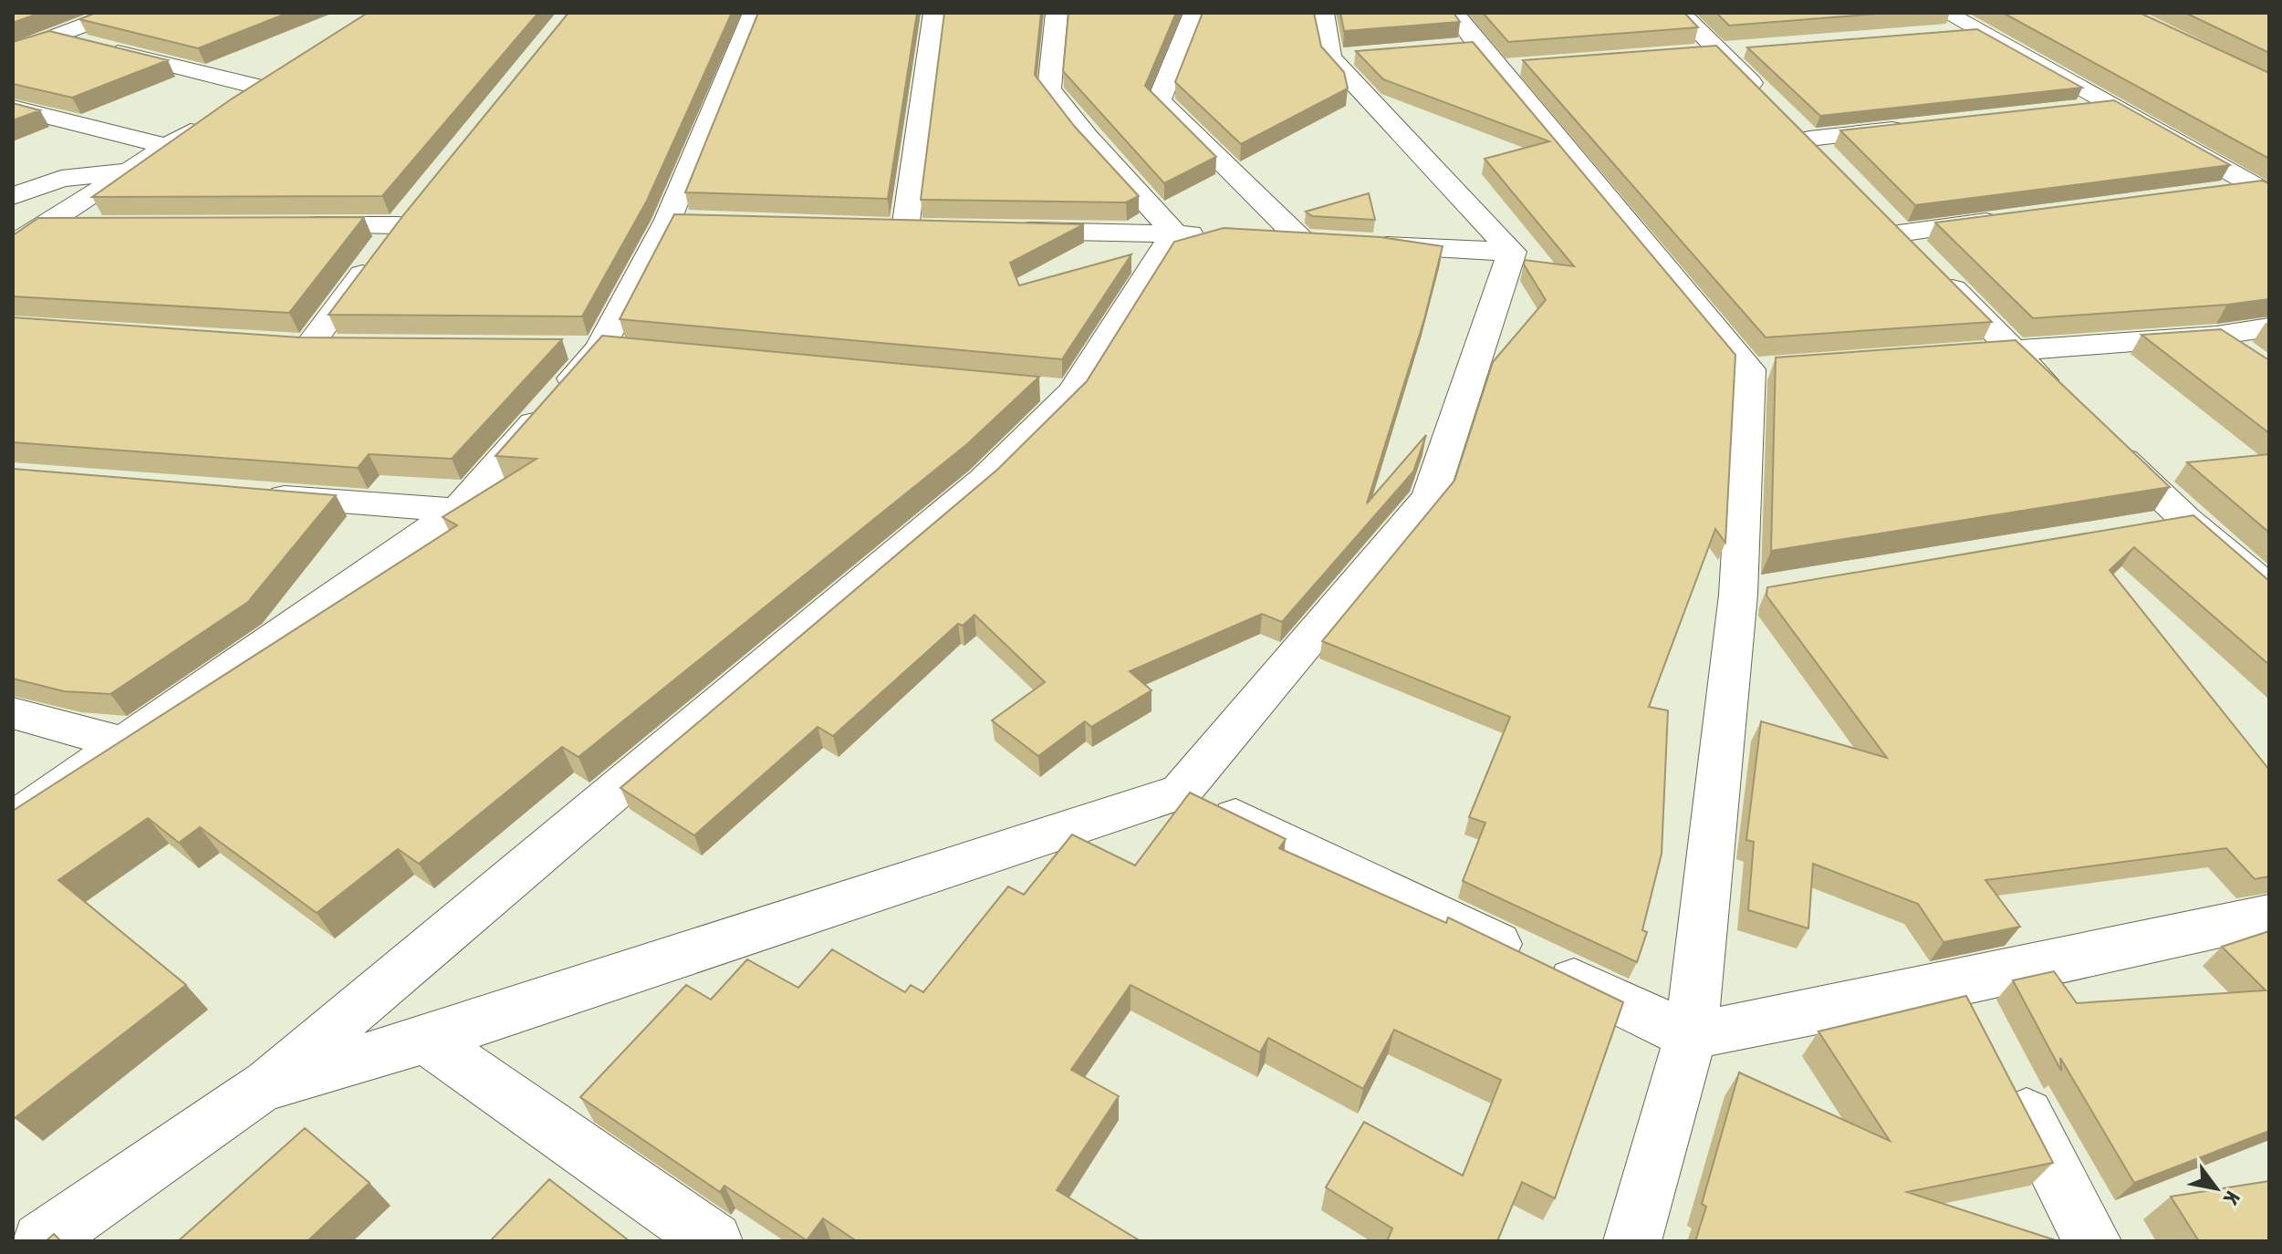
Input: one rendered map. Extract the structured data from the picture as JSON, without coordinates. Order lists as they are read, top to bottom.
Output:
{
  "north": "bottom right"
}
